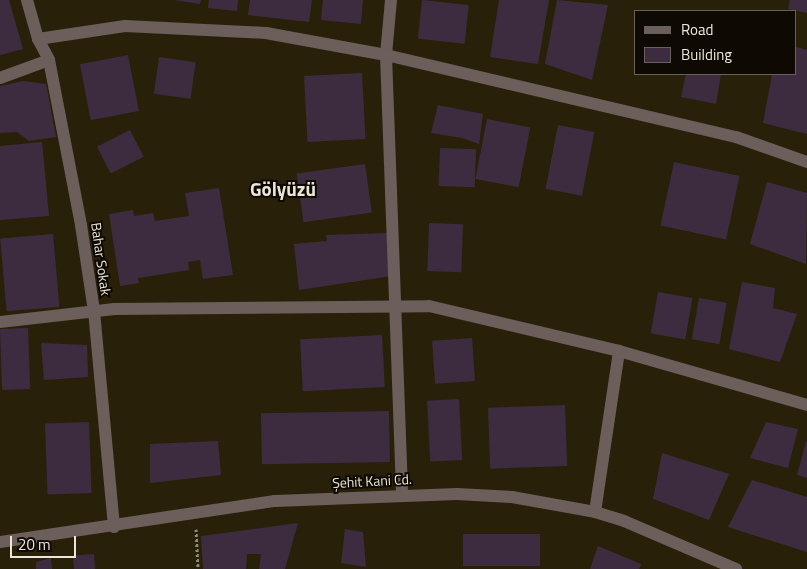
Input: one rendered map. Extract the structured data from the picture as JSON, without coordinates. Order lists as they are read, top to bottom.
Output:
{
  "streets": {
    "street": ["Bahar Sokak", "Şehit Kani Cd."]
  },
  "crossings": [
    ["Bahar Sokak", "Şehit Kani Cd."]
  ],
  "districts": ["Gölyüzü"],
  "legend": ["Road", "Building"],
  "scale_bar": "20 m"
}
